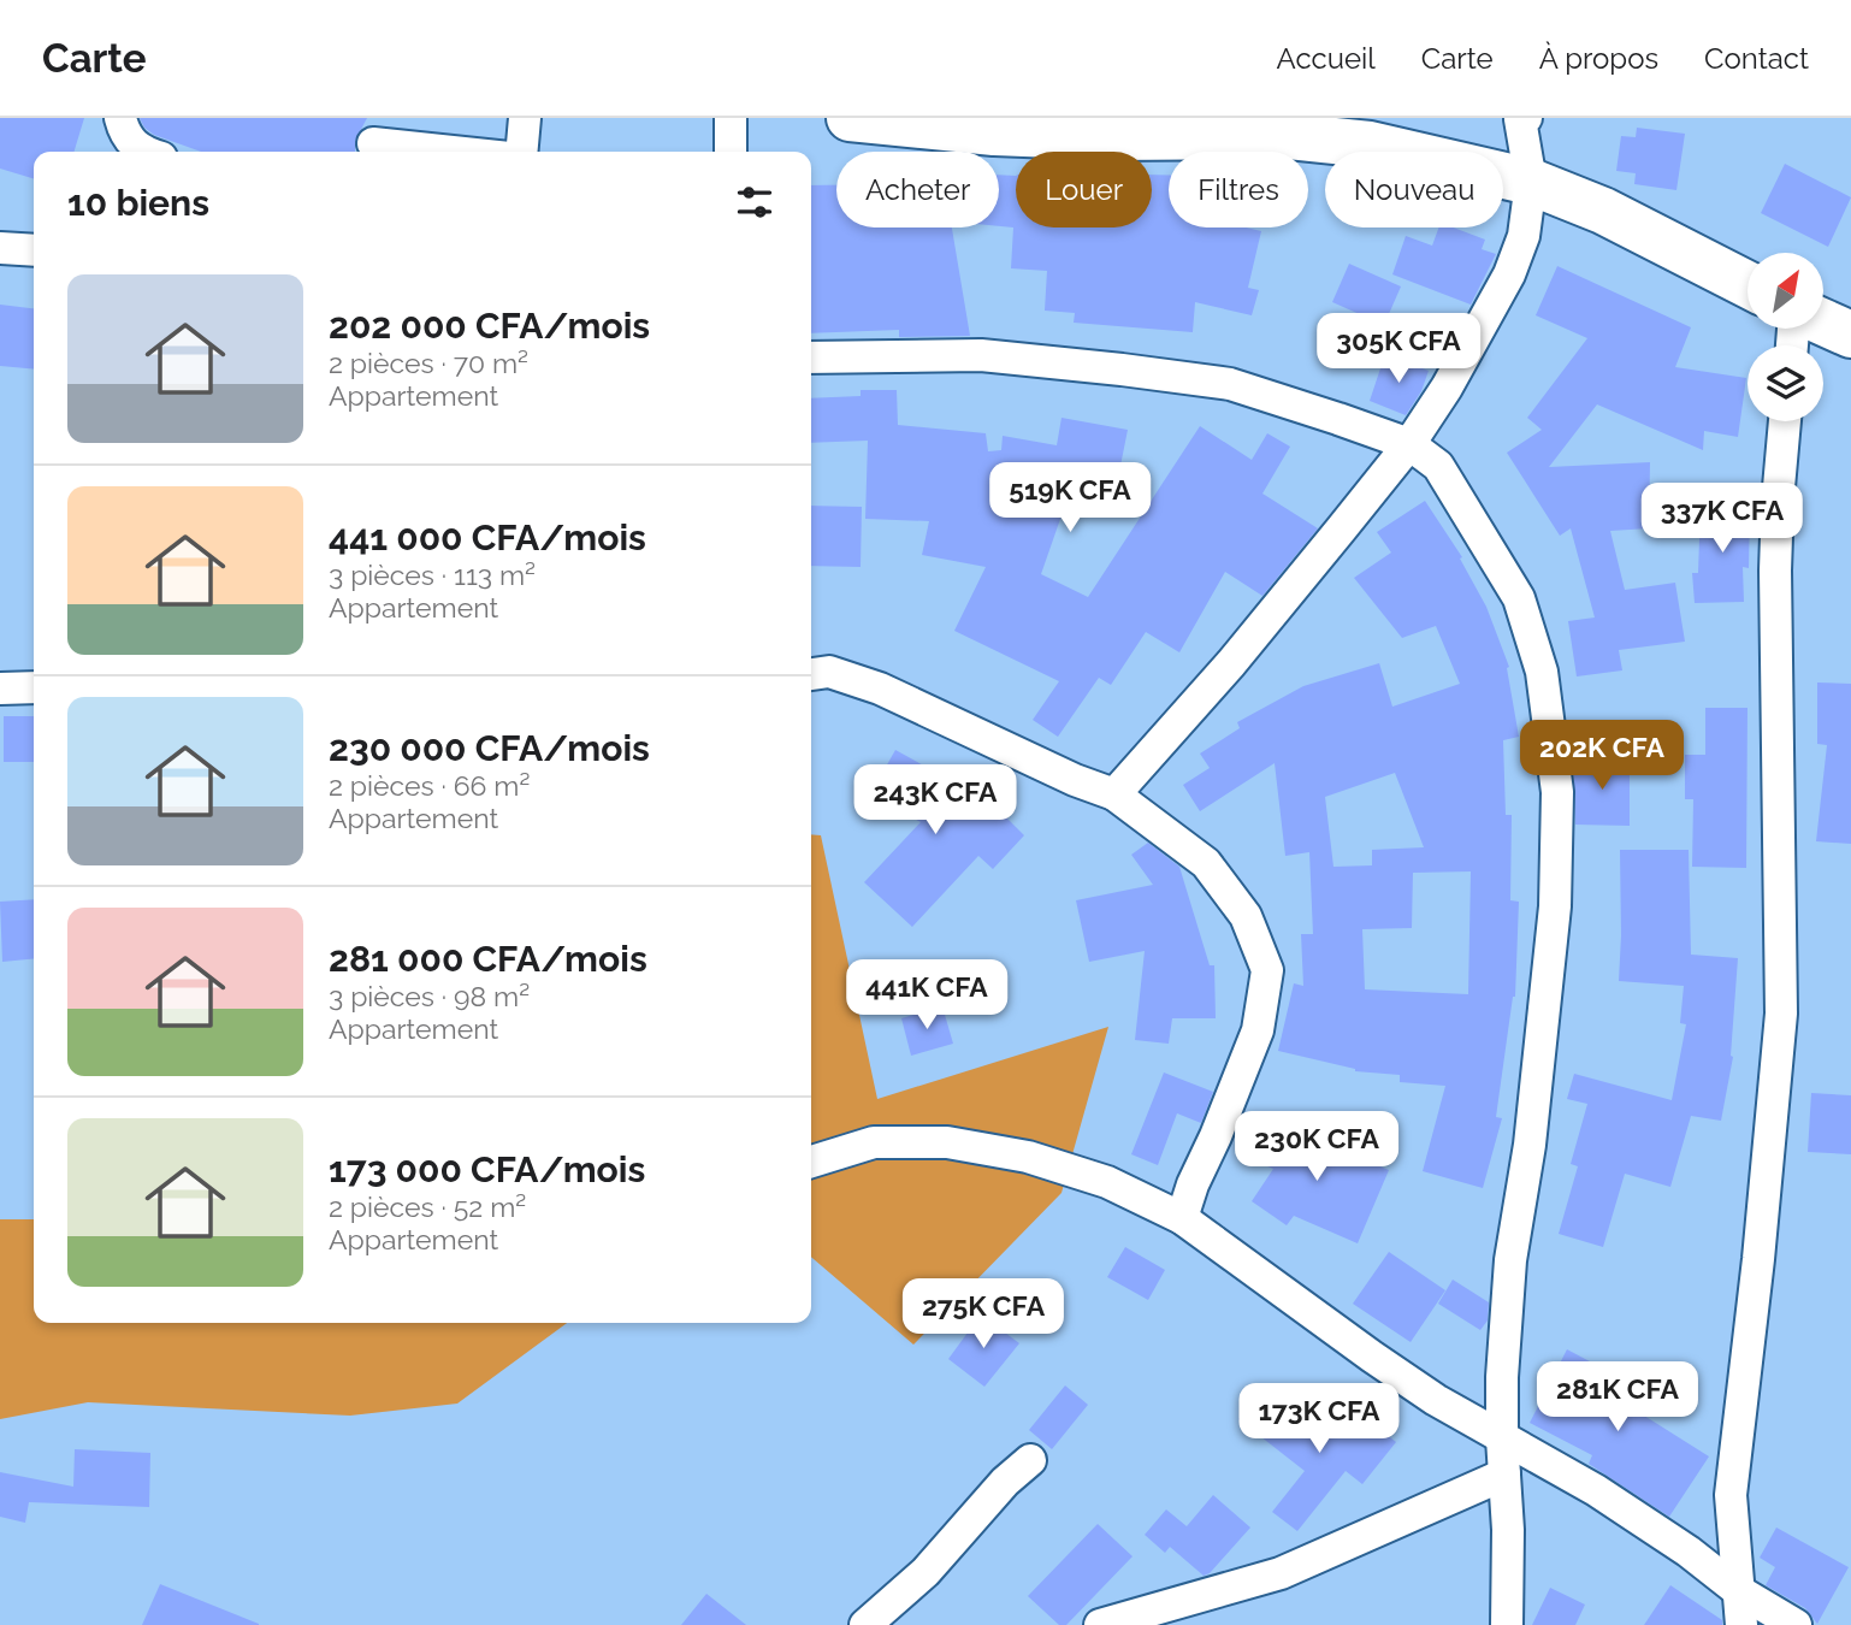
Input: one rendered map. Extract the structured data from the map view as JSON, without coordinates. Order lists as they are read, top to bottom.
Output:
{
  "north": "top right",
  "page": {
    "header": "Carte",
    "nav": [
      "Accueil",
      "Carte",
      "À propos",
      "Contact"
    ],
    "chip": [
      "Acheter",
      "Louer",
      "Filtres",
      "Nouveau"
    ],
    "heading": "10 biens",
    "list": [
      {
        "name": "202 000 CFA/mois",
        "note": "2 pièces · 70 m² · Appartement"
      },
      {
        "name": "441 000 CFA/mois",
        "note": "3 pièces · 113 m² · Appartement"
      },
      {
        "name": "230 000 CFA/mois",
        "note": "2 pièces · 66 m² · Appartement"
      },
      {
        "name": "281 000 CFA/mois",
        "note": "3 pièces · 98 m² · Appartement"
      },
      {
        "name": "173 000 CFA/mois",
        "note": "2 pièces · 52 m² · Appartement"
      }
    ],
    "price": [
      "305K CFA",
      "519K CFA",
      "337K CFA",
      "202K CFA",
      "243K CFA",
      "441K CFA",
      "230K CFA",
      "275K CFA",
      "281K CFA",
      "173K CFA"
    ]
  }
}
